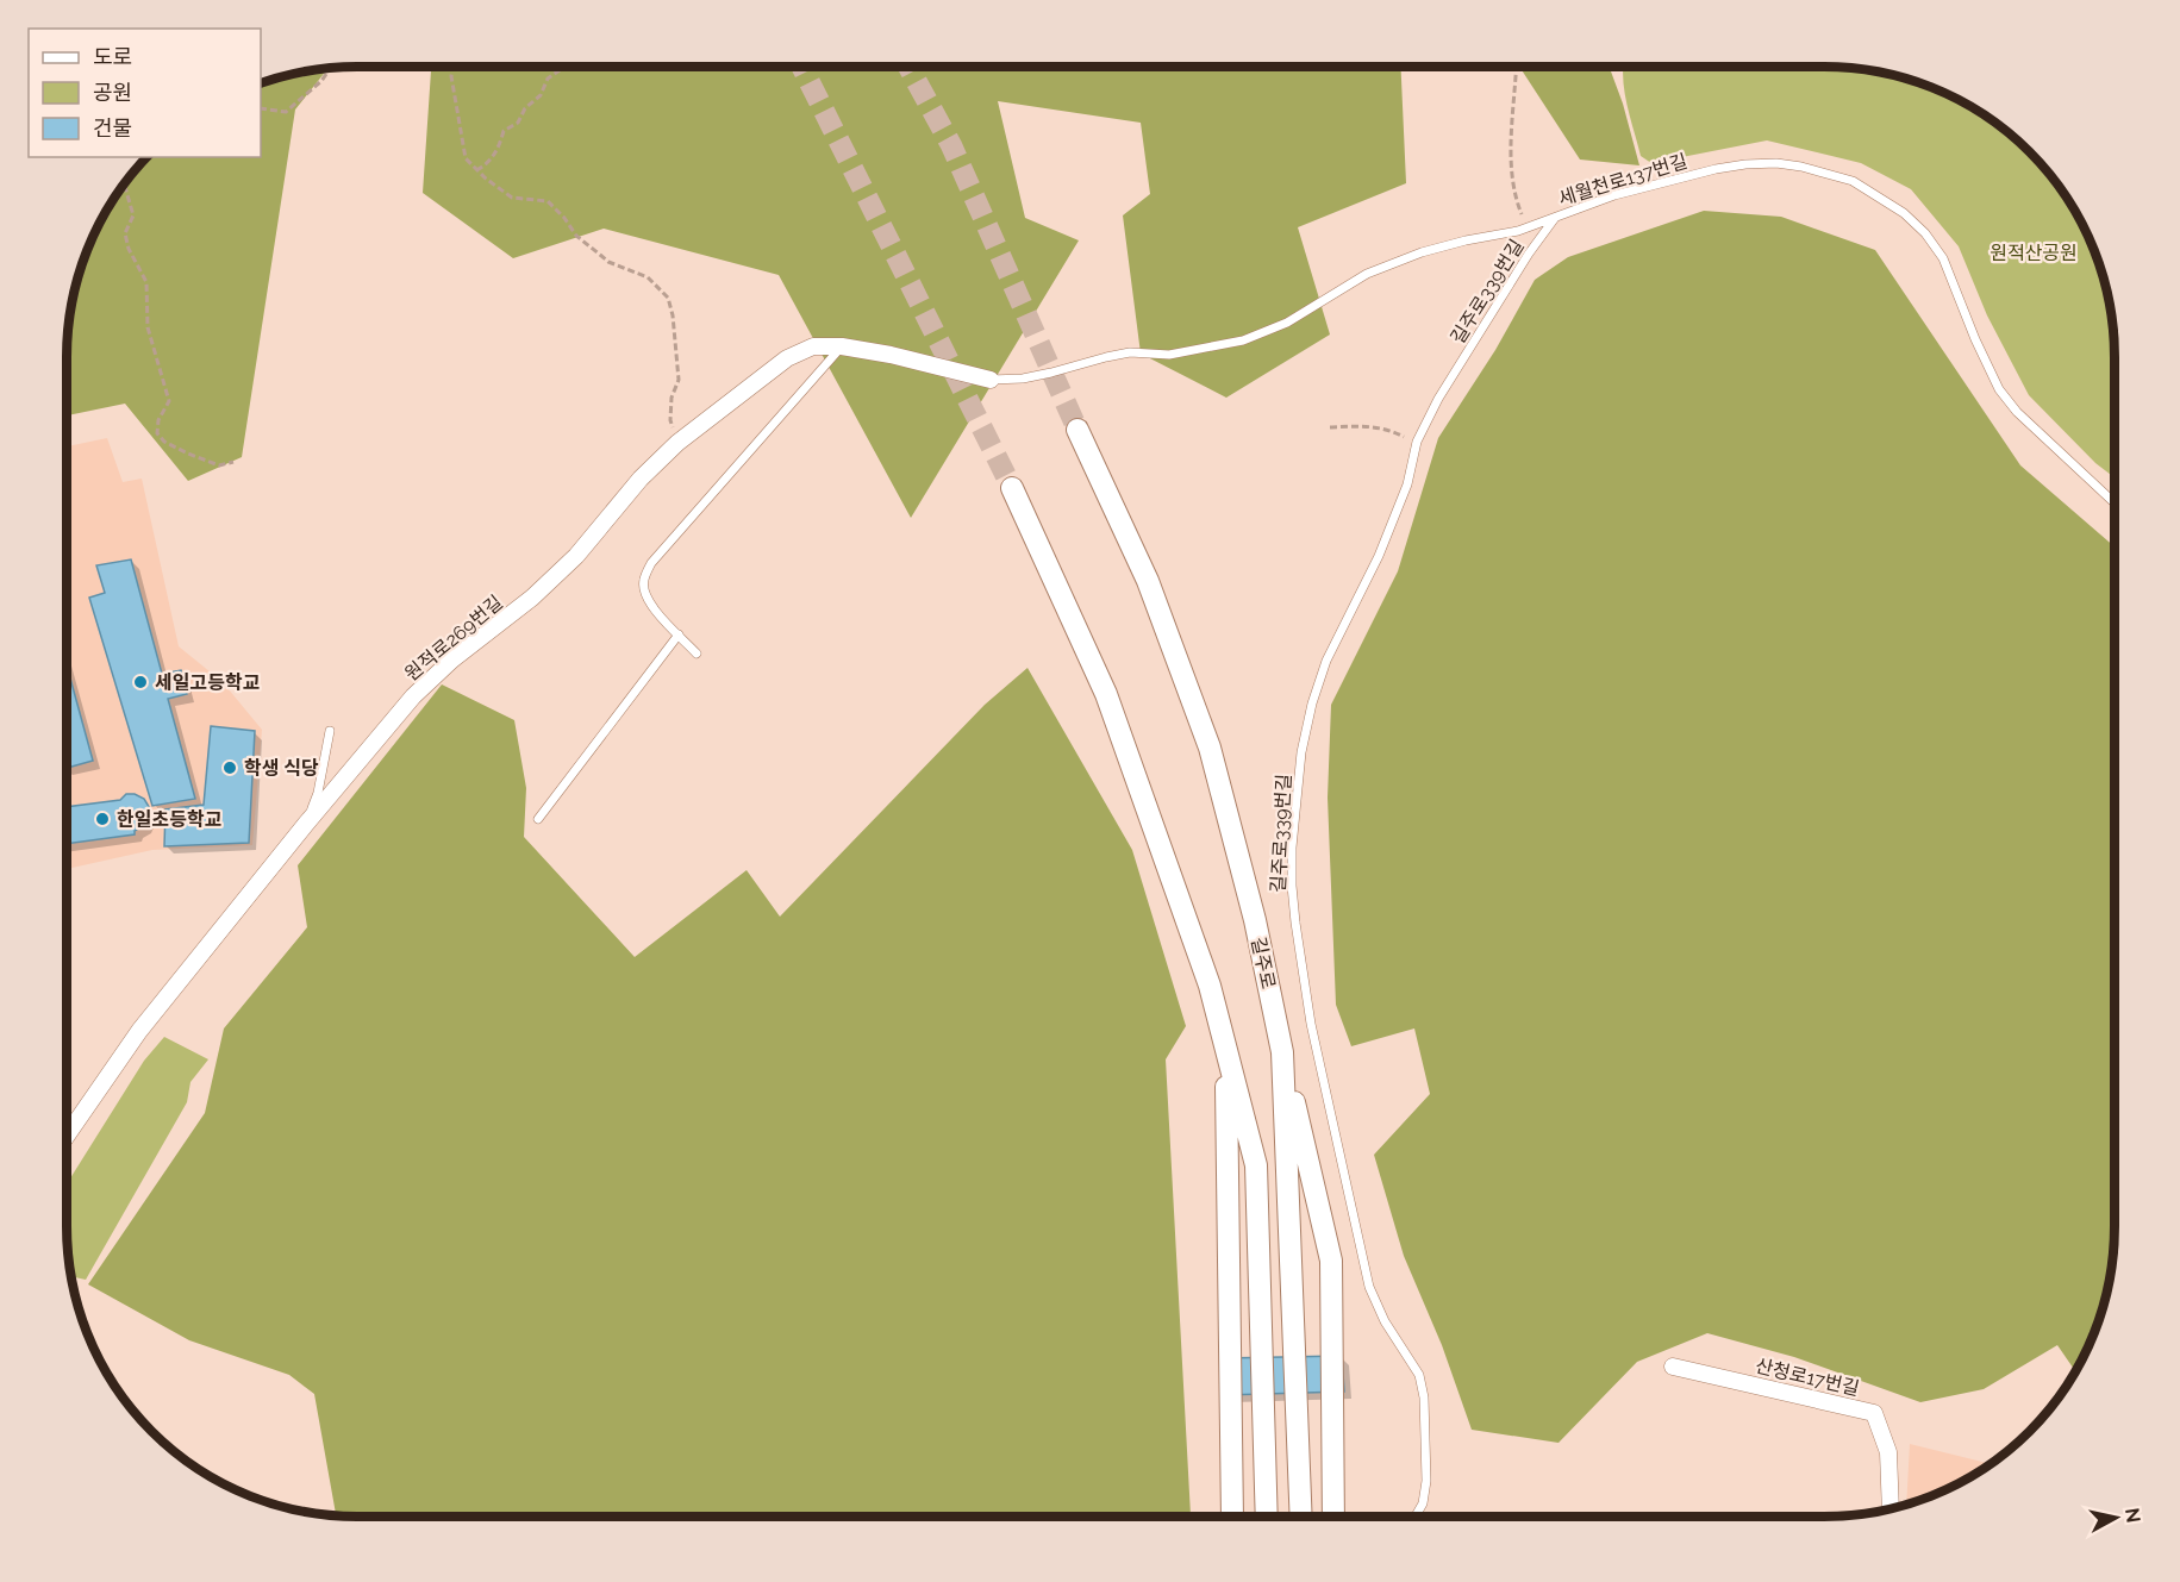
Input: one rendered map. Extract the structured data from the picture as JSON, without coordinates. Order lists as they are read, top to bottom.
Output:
{
  "streets": {
    "main road": ["길주로"],
    "street": ["원적로269번길", "산청로17번길"],
    "lane": ["세월천로137번길", "길주로339번길"]
  },
  "crossings": [
    ["세월천로137번길", "길주로339번길"],
    ["세월천로137번길", "원적로269번길"]
  ],
  "parks": ["원적산공원"],
  "places": ["세일고등학교", "학생 식당", "한일초등학교"],
  "legend": ["도로", "공원", "건물"],
  "north": "right"
}
